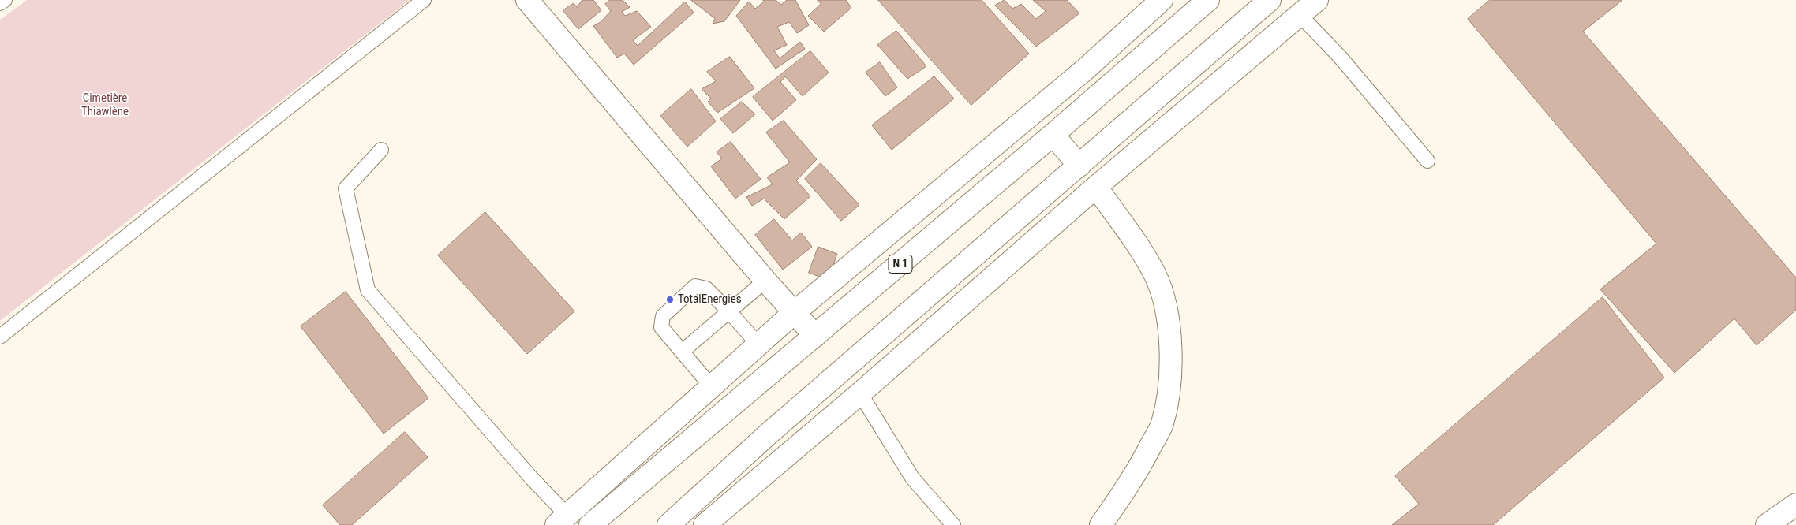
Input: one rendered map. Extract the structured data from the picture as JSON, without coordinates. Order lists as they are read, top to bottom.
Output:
{
  "streets": {
    "main road": ["N 1"]
  },
  "parks": ["Cimetière Thiawlène"],
  "places": ["TotalEnergies"]
}
